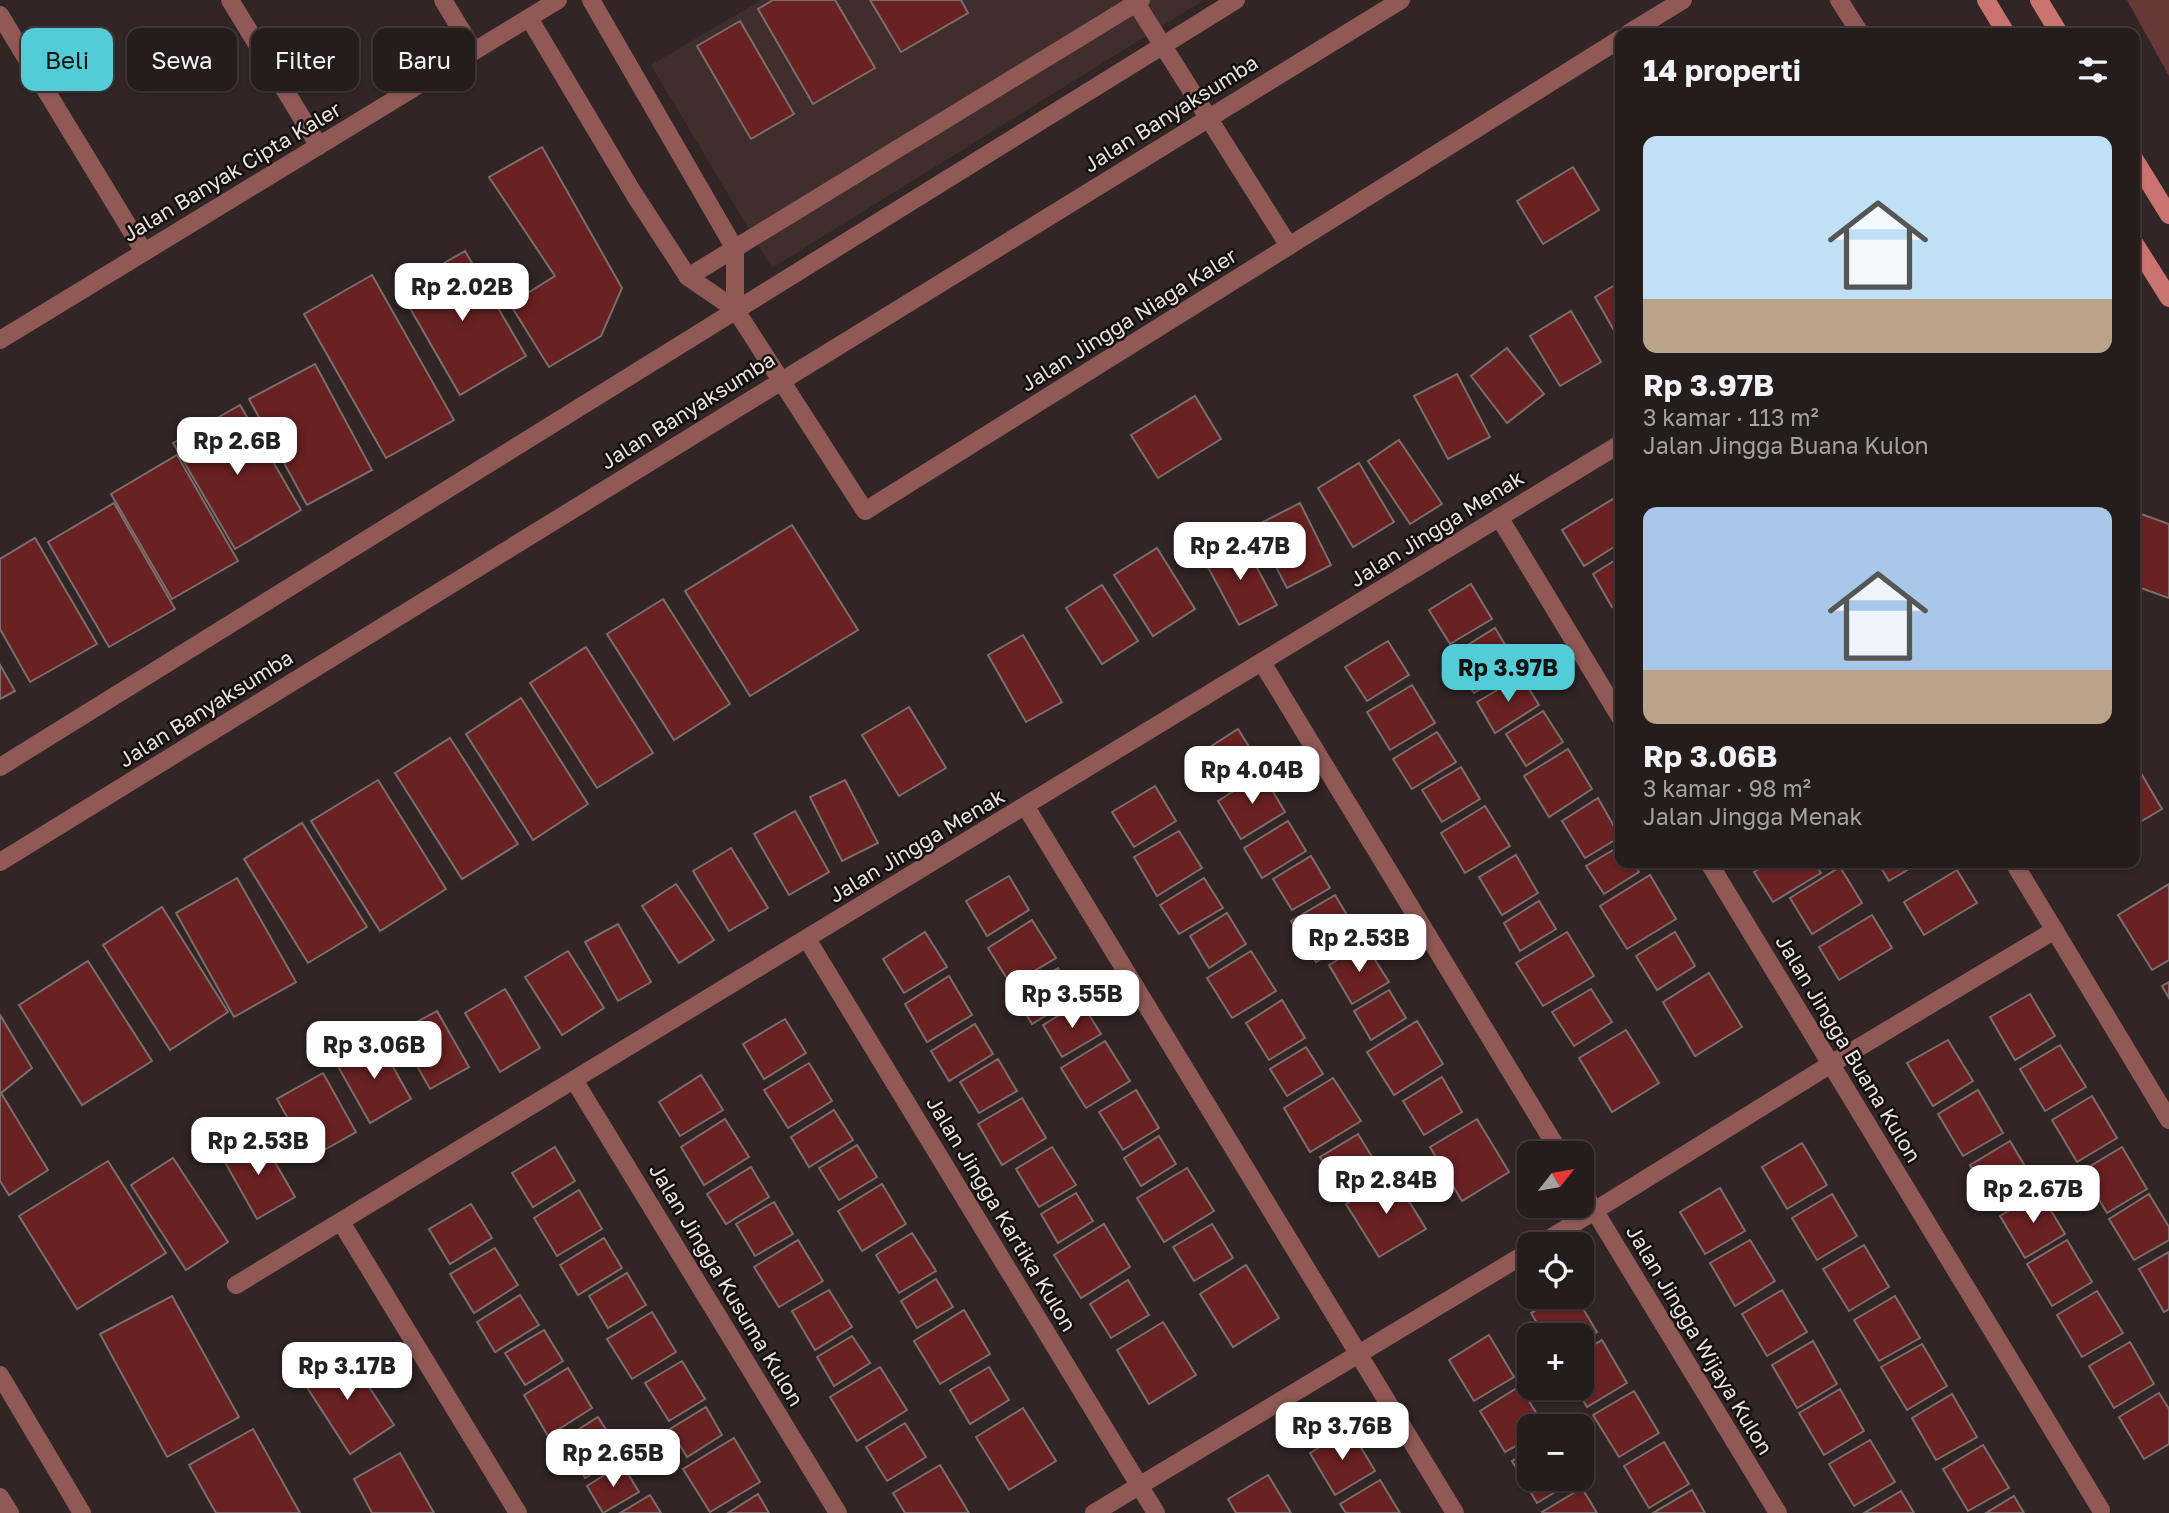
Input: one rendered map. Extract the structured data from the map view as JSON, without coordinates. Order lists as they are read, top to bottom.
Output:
{
  "streets": {
    "street": [
      "Jalan Banyaksumba",
      "Jalan Banyak Cipta Kaler",
      "Jalan Jingga Niaga Kaler",
      "Jalan Jingga Menak",
      "Jalan Jingga Buana Kulon",
      "Jalan Jingga Kartika Kulon",
      "Jalan Jingga Kusuma Kulon",
      "Jalan Jingga Wijaya Kulon"
    ]
  },
  "crossings": [
    ["Jalan Banyaksumba", "Jalan Jingga Niaga Kaler"],
    ["Jalan Jingga Menak", "Jalan Jingga Kartika Kulon"],
    ["Jalan Jingga Menak", "Jalan Jingga Kusuma Kulon"]
  ],
  "north": "top right",
  "page": {
    "chip": [
      "Beli",
      "Sewa",
      "Filter",
      "Baru"
    ],
    "heading": "14 properti",
    "list": [
      {
        "name": "Rp 3.97B",
        "note": "3 kamar · 113 m² · Jalan Jingga Buana Kulon"
      },
      {
        "name": "Rp 3.06B",
        "note": "3 kamar · 98 m² · Jalan Jingga Menak"
      }
    ],
    "price": [
      "Rp 2.02B",
      "Rp 2.6B",
      "Rp 2.47B",
      "Rp 3.97B",
      "Rp 4.04B",
      "Rp 2.53B",
      "Rp 3.55B",
      "Rp 3.06B",
      "Rp 2.53B",
      "Rp 2.84B",
      "Rp 2.67B",
      "Rp 3.17B",
      "Rp 3.76B",
      "Rp 2.65B"
    ],
    "map_buttons": ["+", "−"]
  }
}
